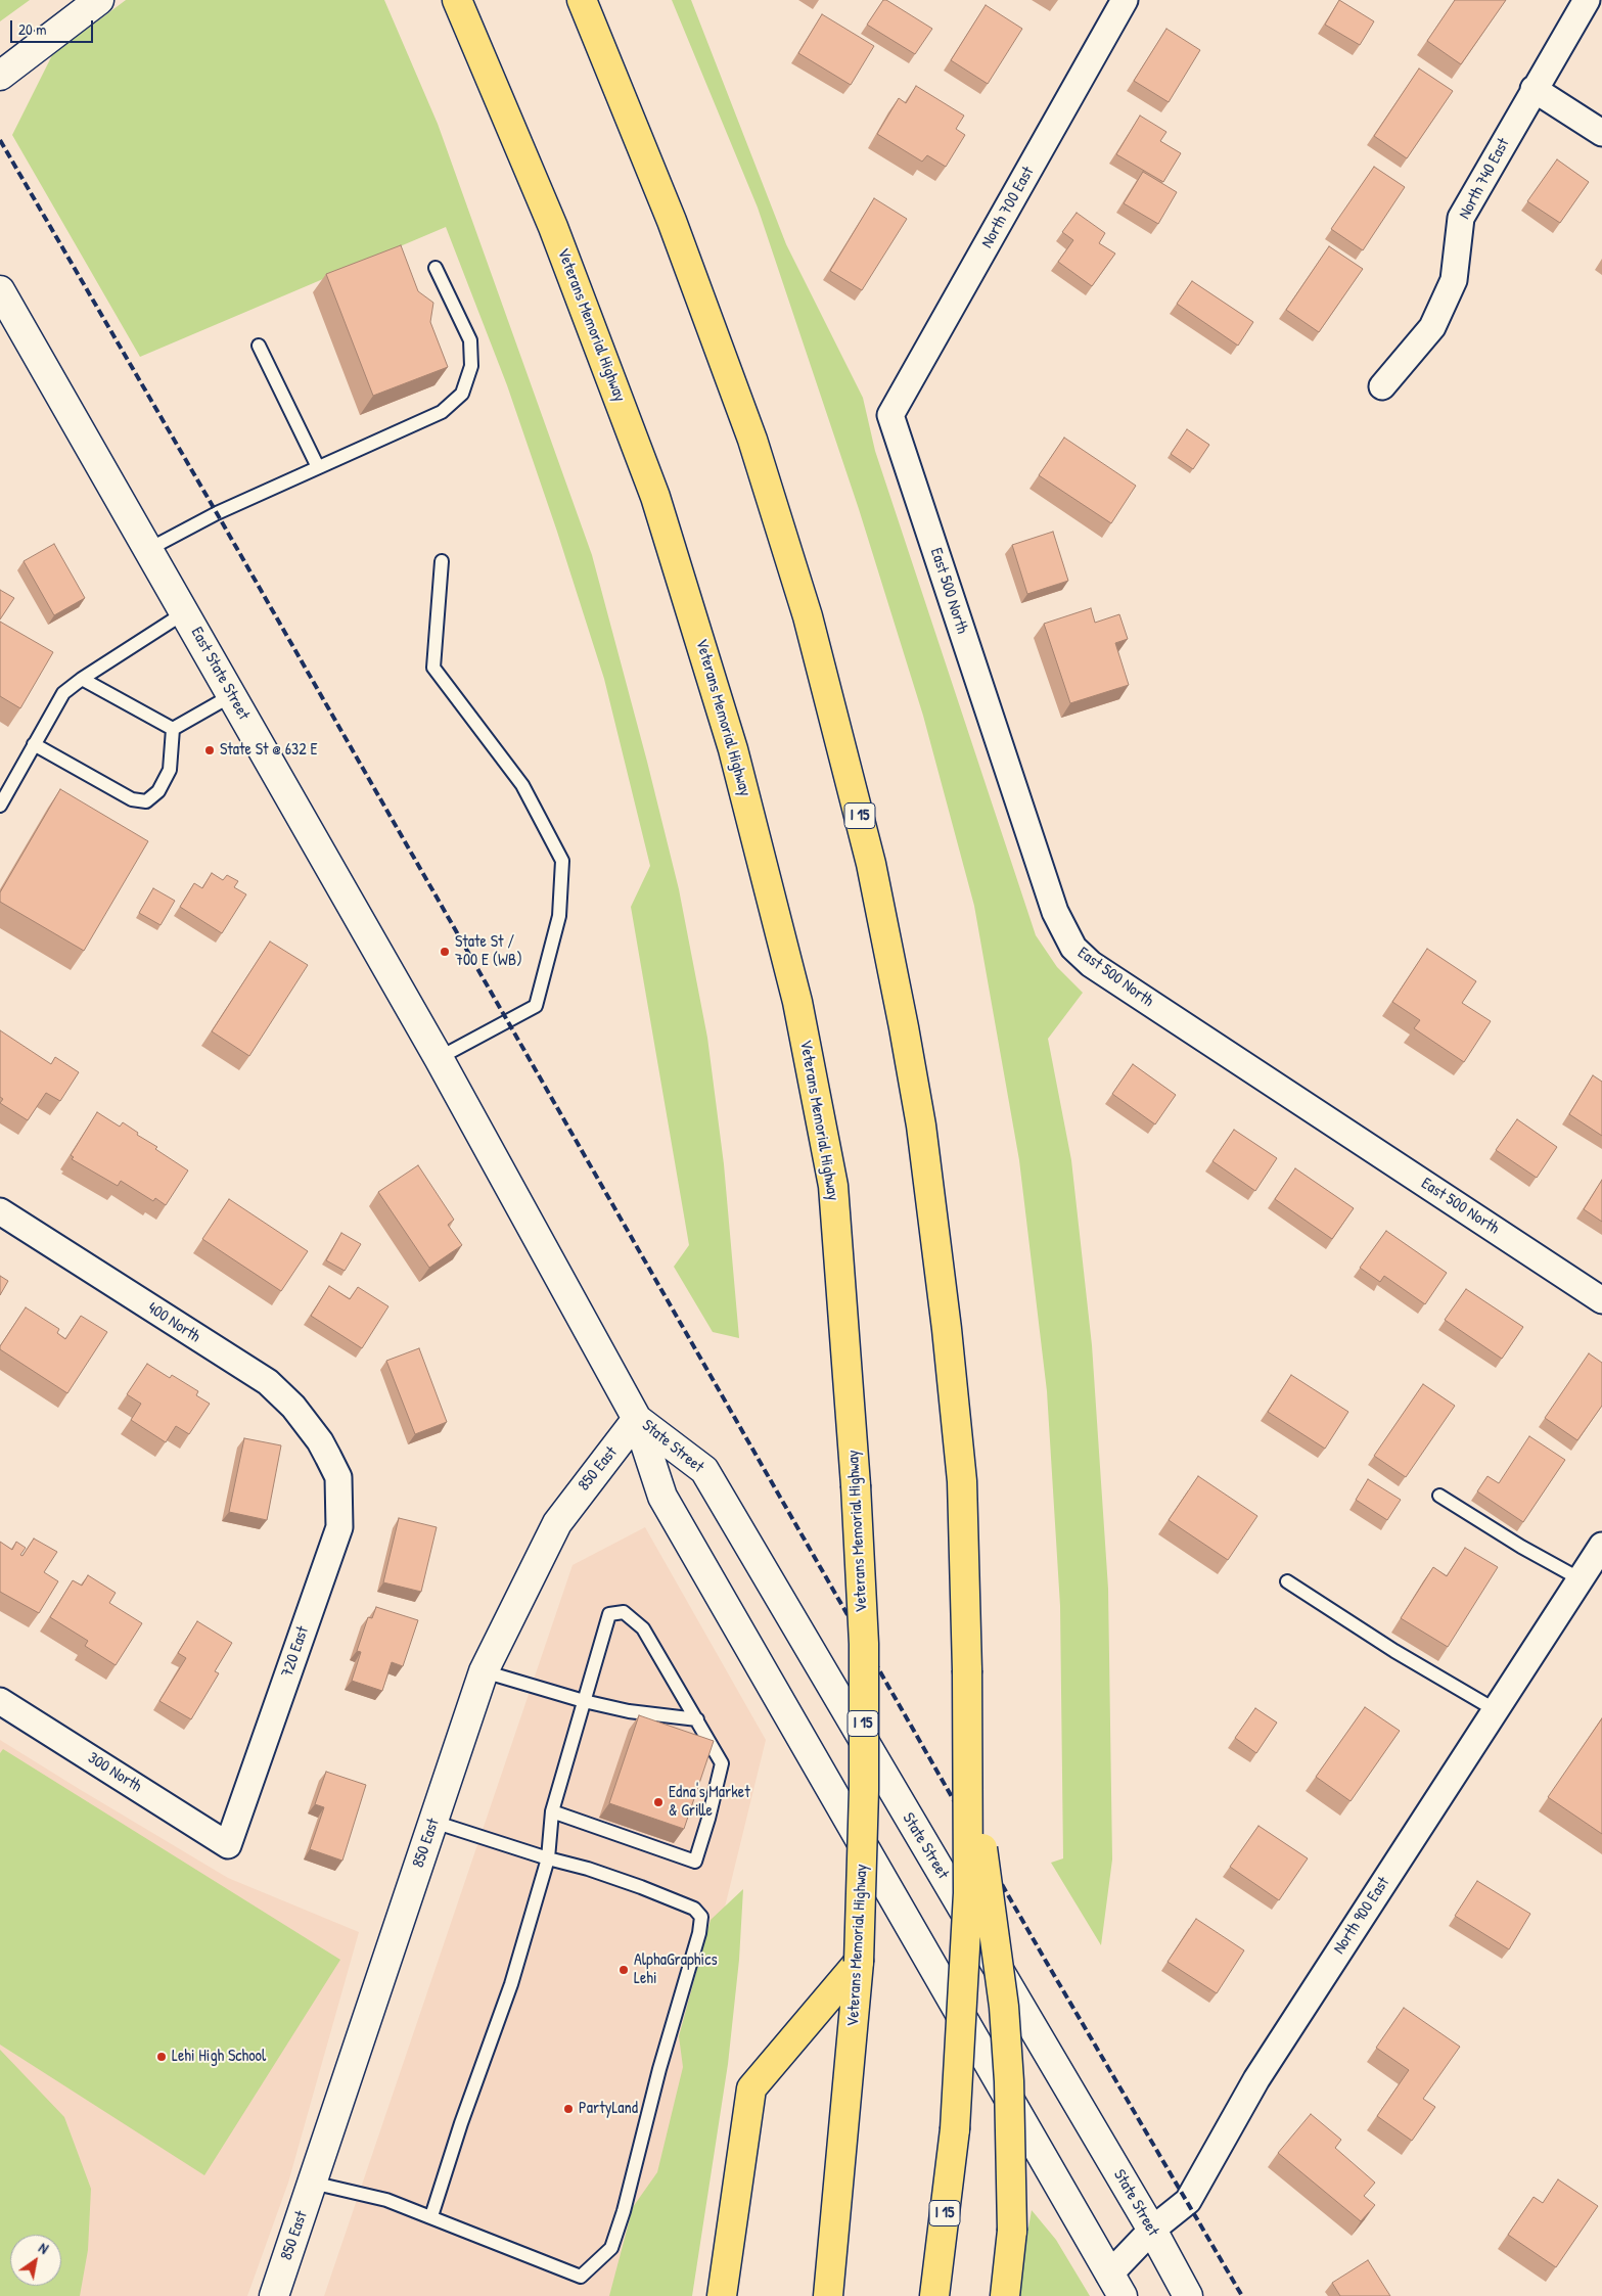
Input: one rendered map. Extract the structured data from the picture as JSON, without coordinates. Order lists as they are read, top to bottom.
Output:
{
  "streets": {
    "highway": ["Veterans Memorial Highway", "I 15"],
    "main road": ["East State Street", "State Street", "850 East"],
    "street": [
      "North 740 East",
      "North 700 East",
      "East 500 North",
      "400 North",
      "720 East",
      "300 North",
      "North 900 East"
    ]
  },
  "crossings": [
    ["North 700 East", "East 500 North"],
    ["East State Street", "State Street"],
    ["400 North", "720 East"],
    ["State Street", "850 East"],
    ["State Street", "North 900 East"],
    ["720 East", "300 North"]
  ],
  "places": [
    "State St @ 632 E",
    "State St / 700 E (WB)",
    "Edna's Market & Grille",
    "AlphaGraphics Lehi",
    "Lehi High School",
    "PartyLand"
  ],
  "scale_bar": "20 m",
  "north": "top right"
}
